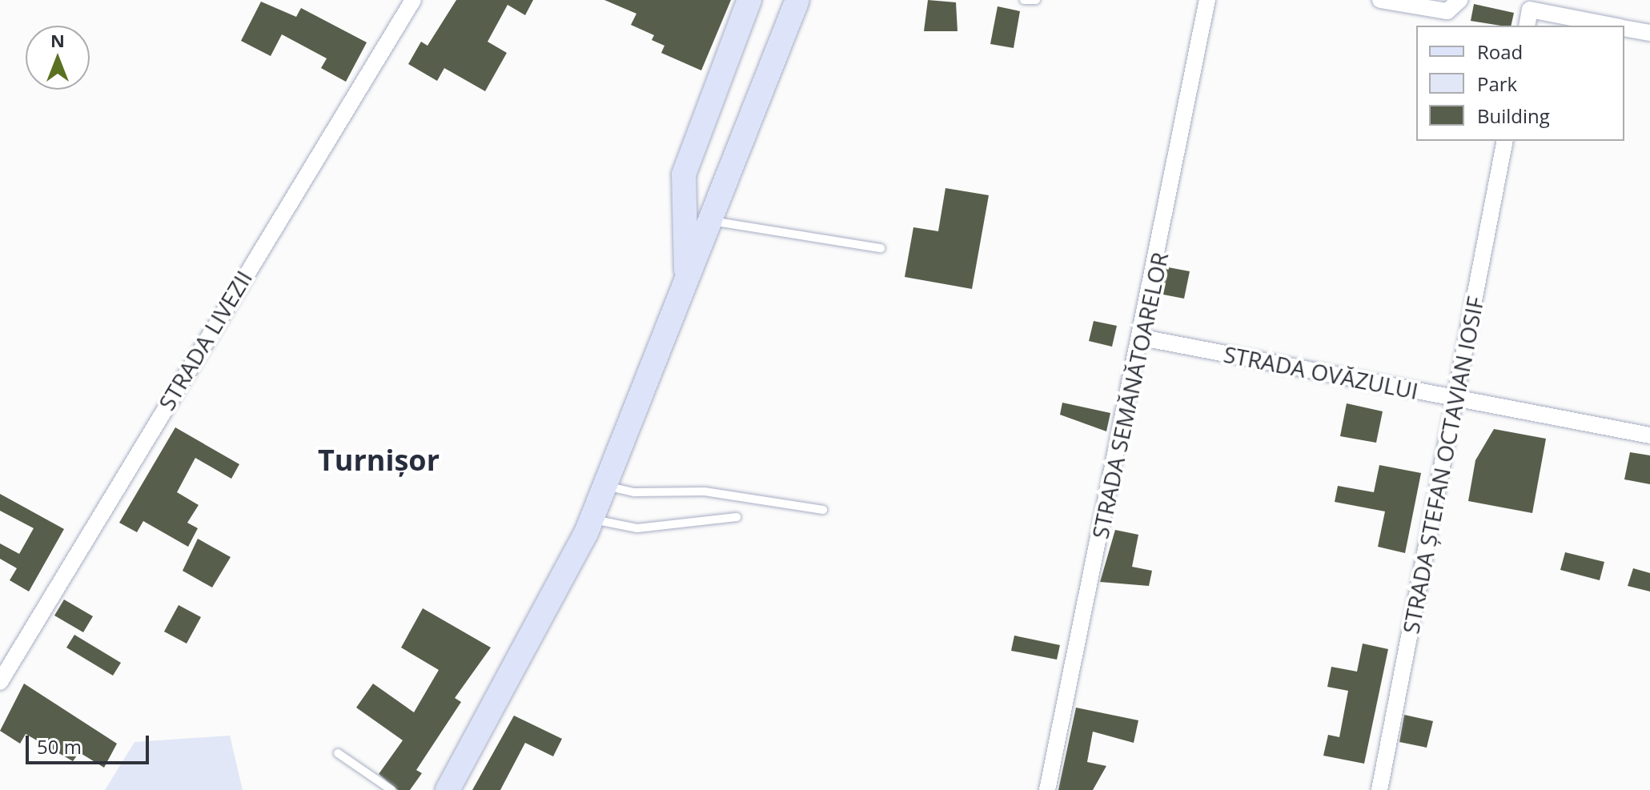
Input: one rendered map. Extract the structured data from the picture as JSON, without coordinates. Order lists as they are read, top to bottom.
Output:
{
  "streets": {
    "street": [
      "STRADA LIVEZII",
      "STRADA OVĂZULUI",
      "STRADA SEMĂNĂTOARELOR",
      "STRADA ȘTEFAN OCTAVIAN IOSIF"
    ]
  },
  "crossings": [
    ["STRADA OVĂZULUI", "STRADA SEMĂNĂTOARELOR"],
    ["STRADA OVĂZULUI", "STRADA ȘTEFAN OCTAVIAN IOSIF"]
  ],
  "districts": ["Turnișor"],
  "legend": ["Road", "Park", "Building"],
  "scale_bar": "50 m",
  "north": "top"
}
